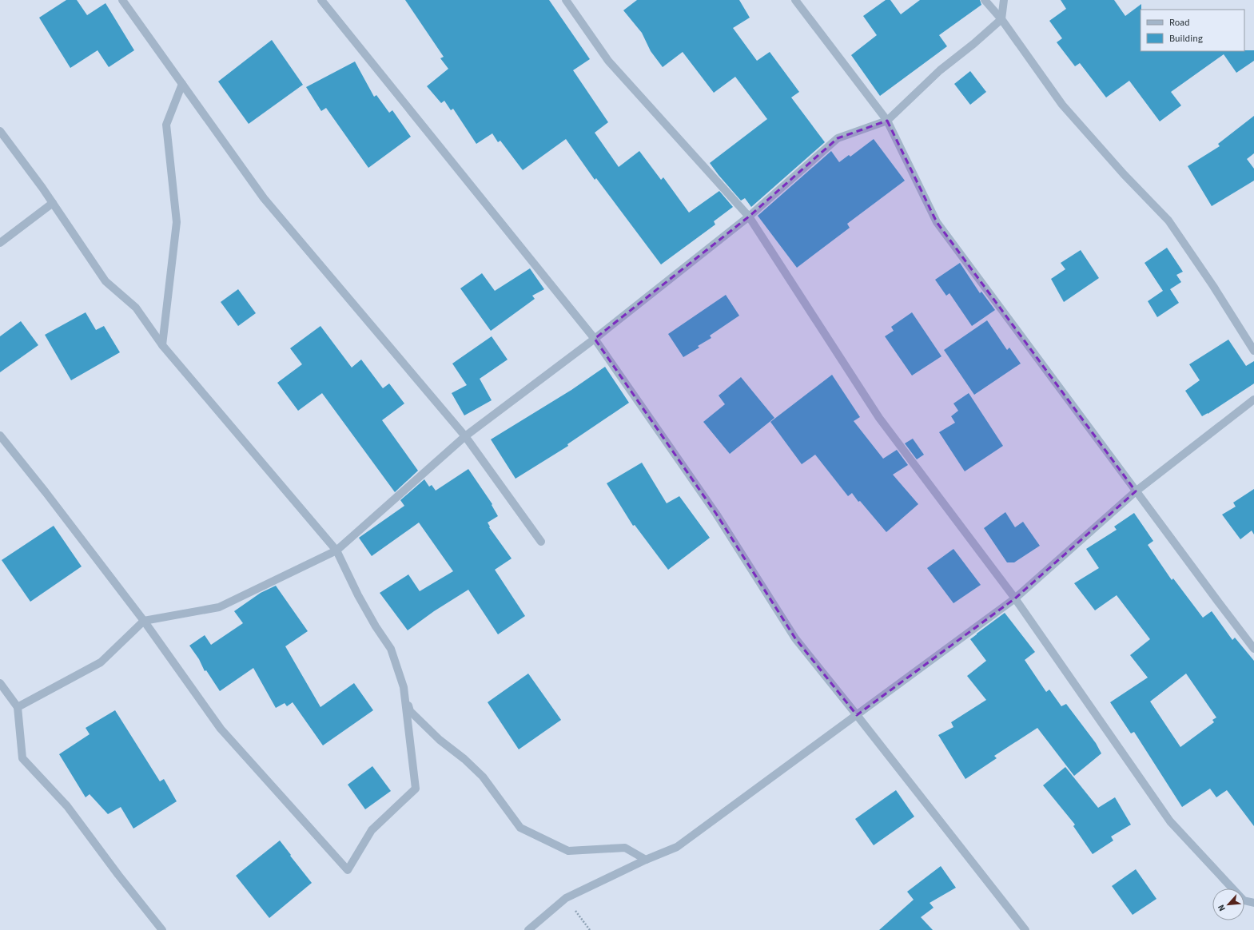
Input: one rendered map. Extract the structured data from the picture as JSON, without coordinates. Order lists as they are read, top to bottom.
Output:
{
  "legend": ["Road", "Building"],
  "north": "bottom left"
}
